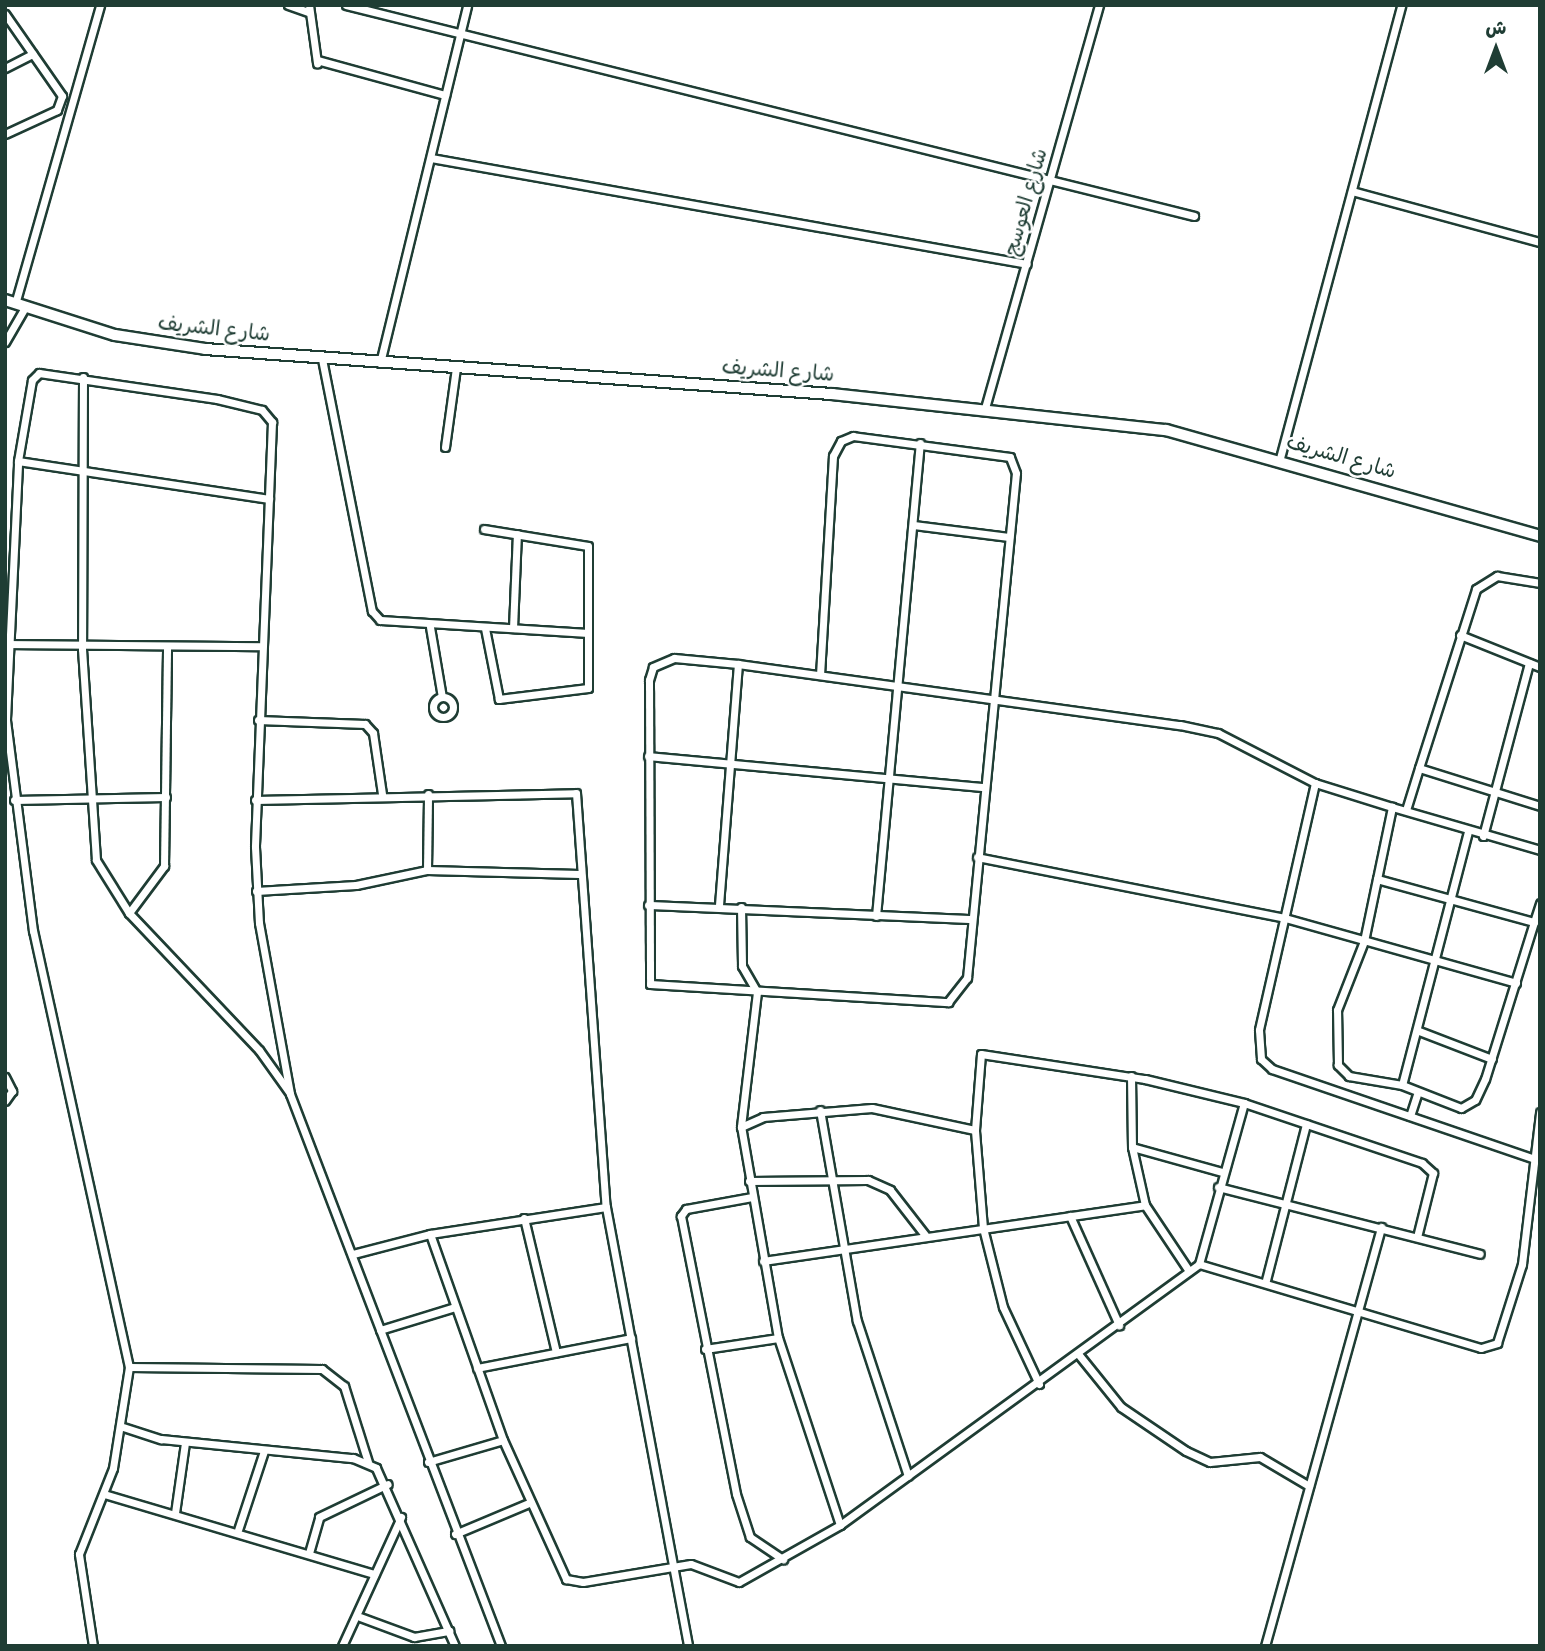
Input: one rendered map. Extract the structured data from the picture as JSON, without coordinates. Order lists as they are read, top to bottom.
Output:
{
  "streets": {
    "main road": ["شارع الشريف"],
    "street": ["شارع العوسج"]
  },
  "crossings": [
    ["شارع العوسج", "شارع الشريف"]
  ],
  "north": "top"
}
